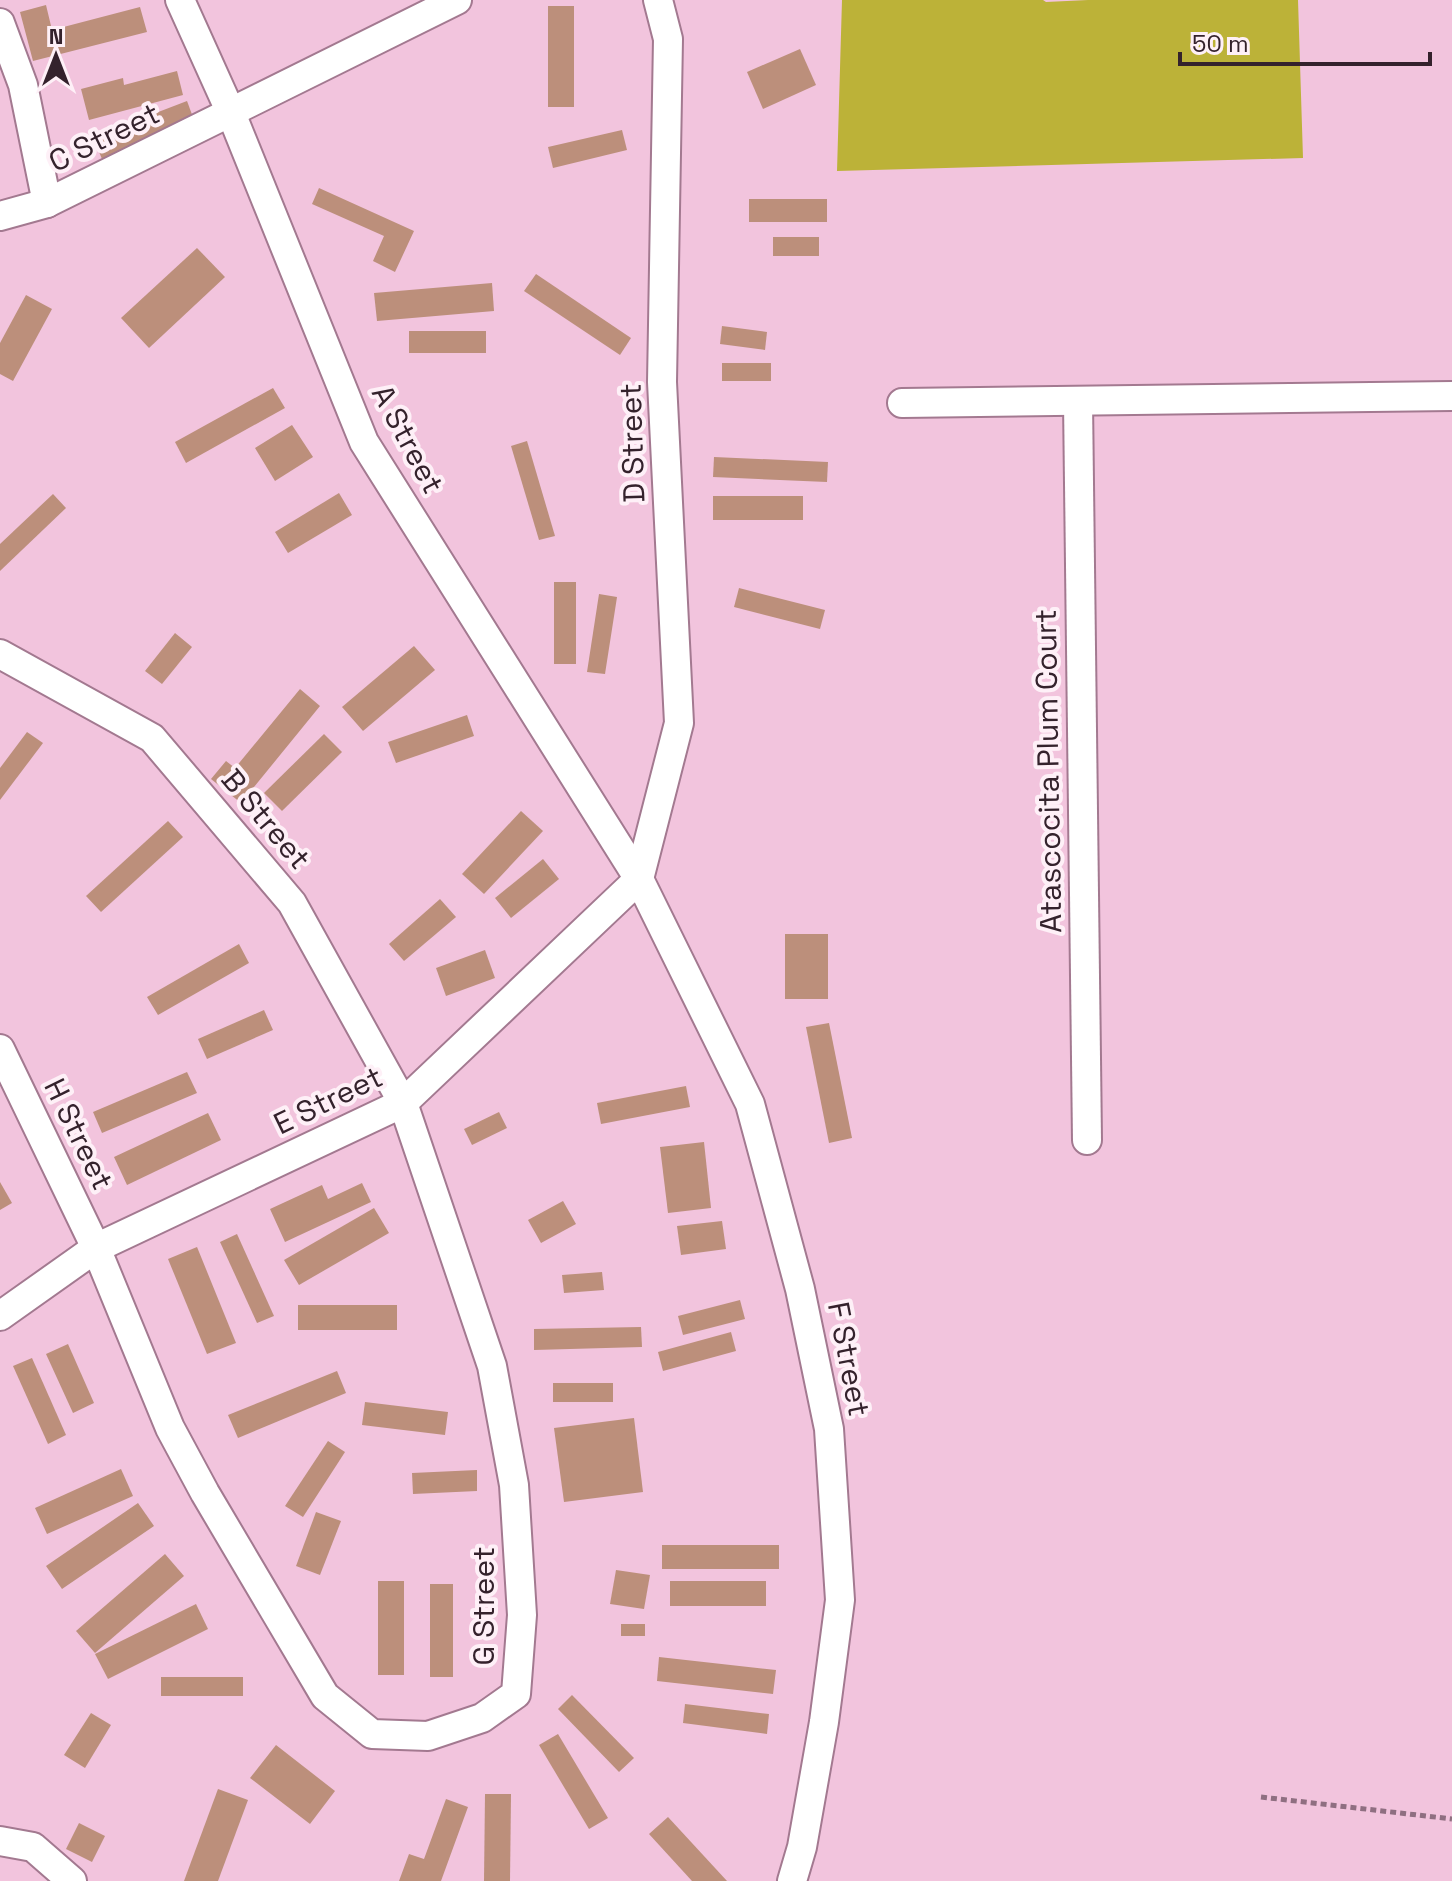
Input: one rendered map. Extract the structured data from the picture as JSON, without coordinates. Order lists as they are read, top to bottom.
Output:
{
  "streets": {
    "street": [
      "C Street",
      "A Street",
      "D Street",
      "Atascocita Plum Court",
      "B Street",
      "E Street",
      "H Street",
      "F Street",
      "G Street"
    ]
  },
  "crossings": [
    ["C Street", "A Street"],
    ["A Street", "D Street"],
    ["A Street", "E Street"],
    ["A Street", "F Street"],
    ["D Street", "E Street"],
    ["D Street", "F Street"],
    ["B Street", "E Street"],
    ["B Street", "G Street"],
    ["E Street", "H Street"],
    ["E Street", "F Street"],
    ["E Street", "G Street"],
    ["H Street", "G Street"]
  ],
  "scale_bar": "50 m",
  "north": "top"
}
